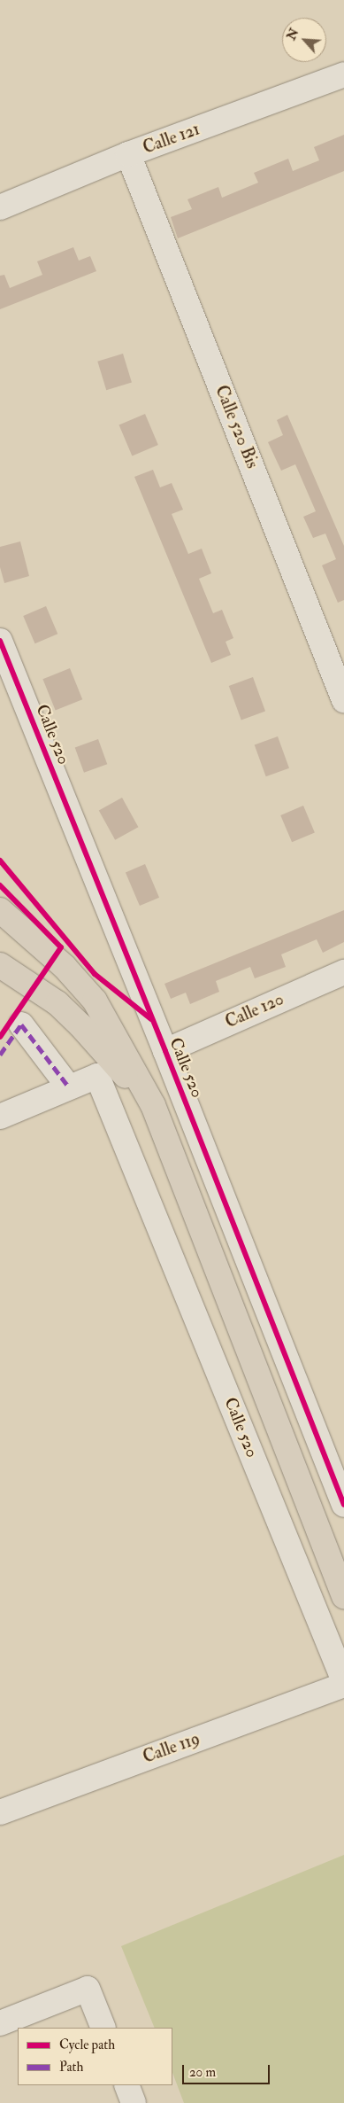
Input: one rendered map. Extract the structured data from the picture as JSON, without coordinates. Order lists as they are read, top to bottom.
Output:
{
  "streets": {
    "street": [
      "Calle 121",
      "Calle 520 Bis",
      "Calle 520",
      "Calle 120",
      "Calle 119"
    ]
  },
  "crossings": [
    ["Calle 121", "Calle 520 Bis"],
    ["Calle 520", "Calle 120"],
    ["Calle 520", "Calle 119"]
  ],
  "legend": ["Cycle path", "Path"],
  "scale_bar": "20 m",
  "north": "top left"
}
